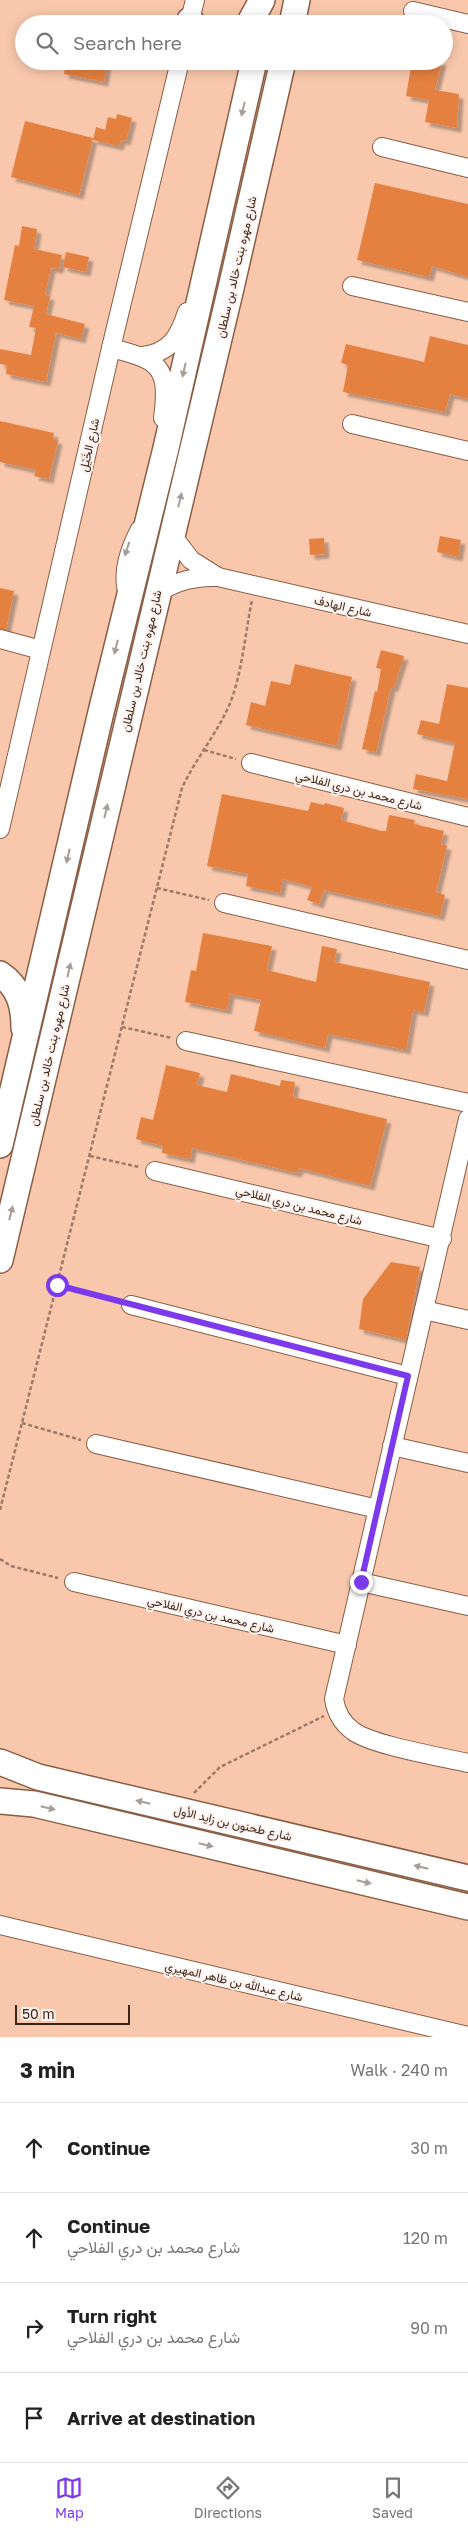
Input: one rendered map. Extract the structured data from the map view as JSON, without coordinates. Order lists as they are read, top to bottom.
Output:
{
  "streets": {
    "street": [
      "شارع مهره بنت خالد بن سلطان",
      "شارع الخَيْل",
      "شارع الهادف",
      "شارع محمد بن دري الفلاحي",
      "شارع طحنون بن زايد الأول",
      "شارع عبدالله بن ظاهر المهيري"
    ]
  },
  "crossings": [
    ["شارع مهره بنت خالد بن سلطان", "شارع الهادف"]
  ],
  "scale_bar": "50 m",
  "page": {
    "search": "Search here",
    "scale": "50 m",
    "heading": ["3 min", "Walk · 240 m"],
    "list": [
      ["Continue", "30 m"],
      ["Continue", "شارع محمد بن دري الفلاحي", "120 m"],
      ["Turn right", "شارع محمد بن دري الفلاحي", "90 m"],
      "Arrive at destination"
    ],
    "nav": ["Map", "Directions", "Saved"]
  }
}
